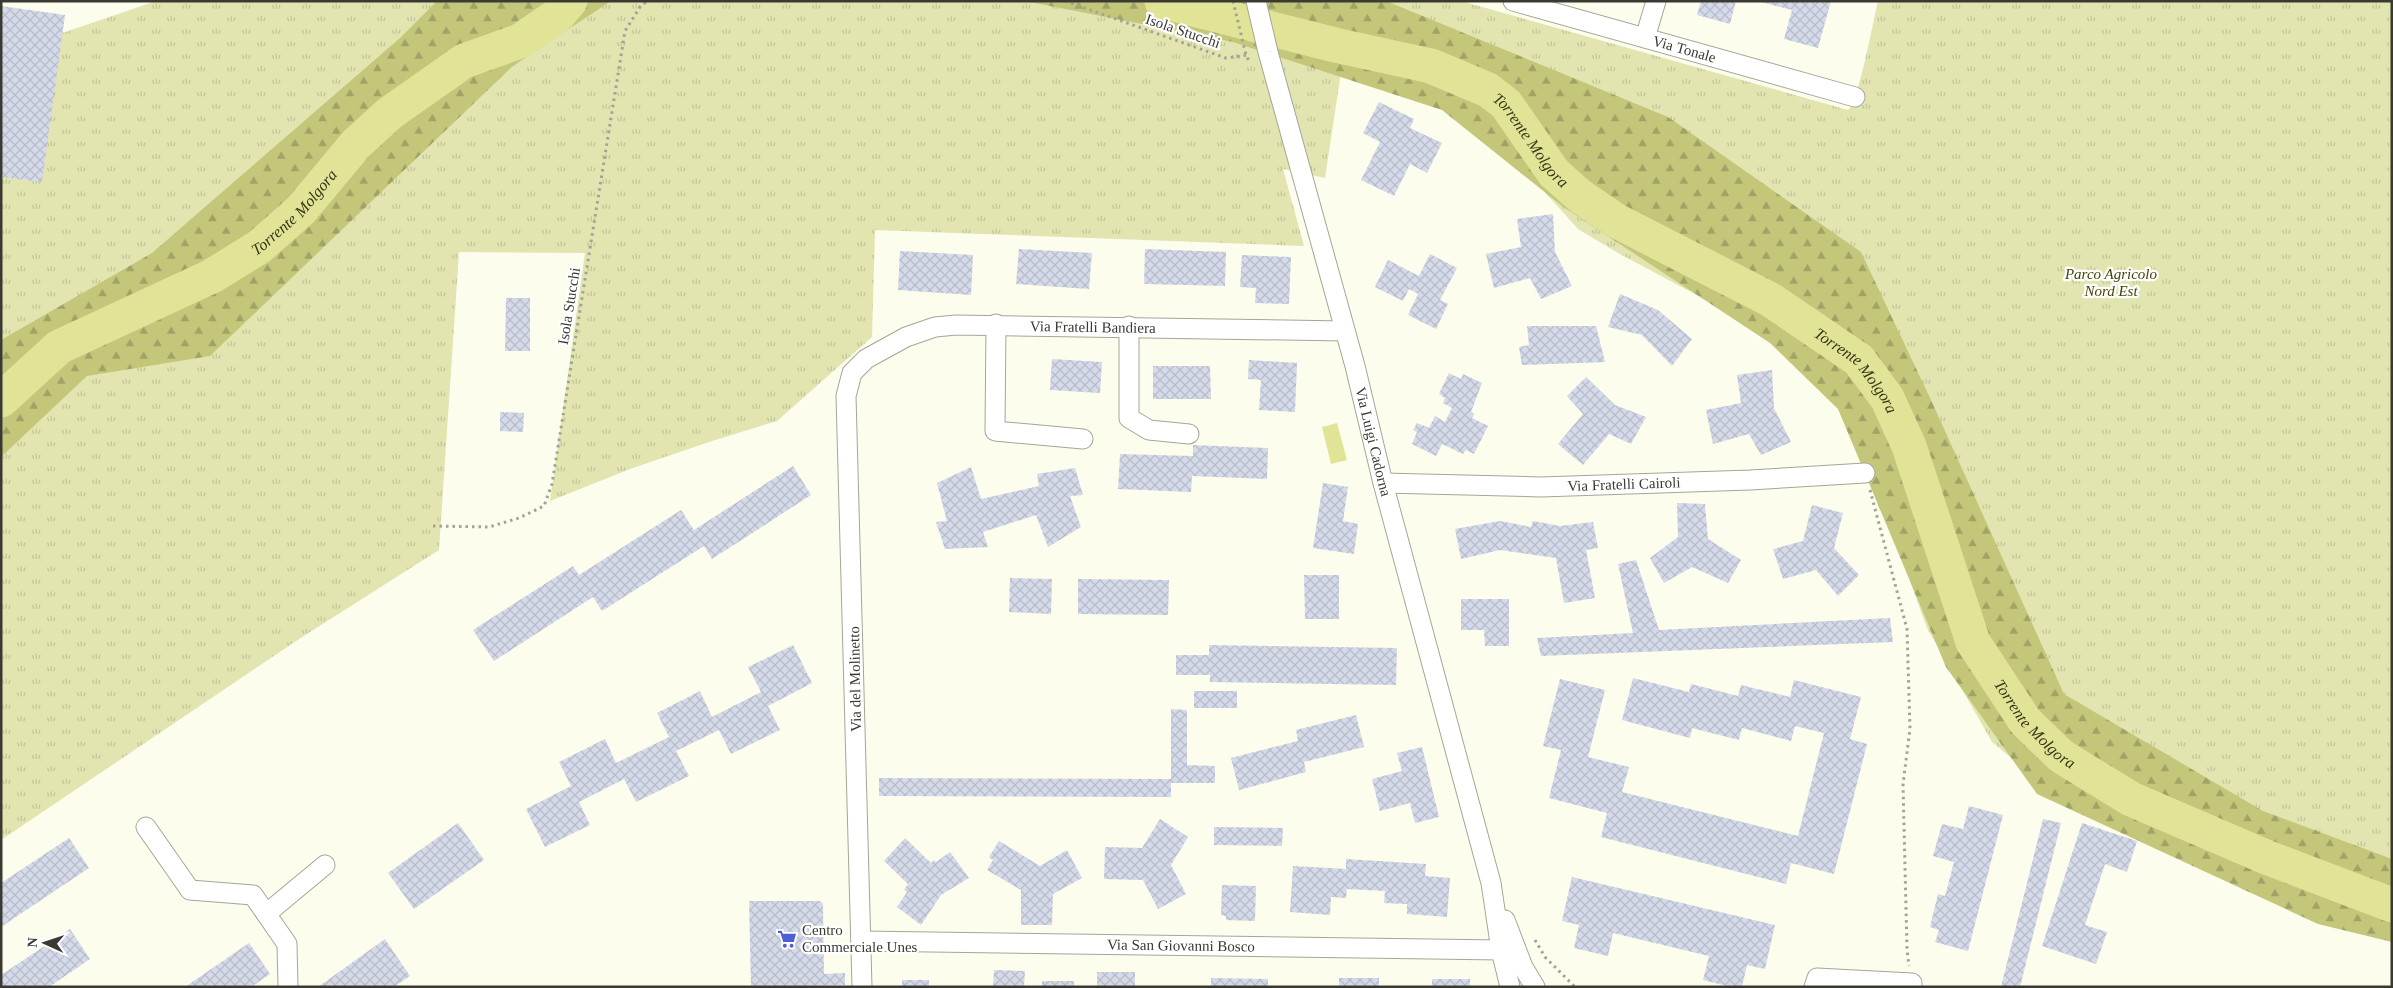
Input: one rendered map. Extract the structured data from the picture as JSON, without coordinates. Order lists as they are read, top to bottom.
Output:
{
  "streets": {
    "street": [
      "Via Tonale",
      "Via Fratelli Bandiera",
      "Via Luigi Cadorna",
      "Via Fratelli Cairoli",
      "Via del Molinetto",
      "Via San Giovanni Bosco"
    ],
    "path": ["Isola Stucchi"]
  },
  "crossings": [
    ["Isola Stucchi", "Via Luigi Cadorna"],
    ["Via Fratelli Bandiera", "Via Luigi Cadorna"],
    ["Via Fratelli Bandiera", "Via del Molinetto"],
    ["Via Luigi Cadorna", "Via Fratelli Cairoli"],
    ["Via Luigi Cadorna", "Via San Giovanni Bosco"],
    ["Via del Molinetto", "Via San Giovanni Bosco"]
  ],
  "water": ["Torrente Molgora"],
  "parks": ["Parco Agricolo Nord Est"],
  "places": {
    "supermarket": ["Centro Commerciale Unes"]
  },
  "north": "left"
}
